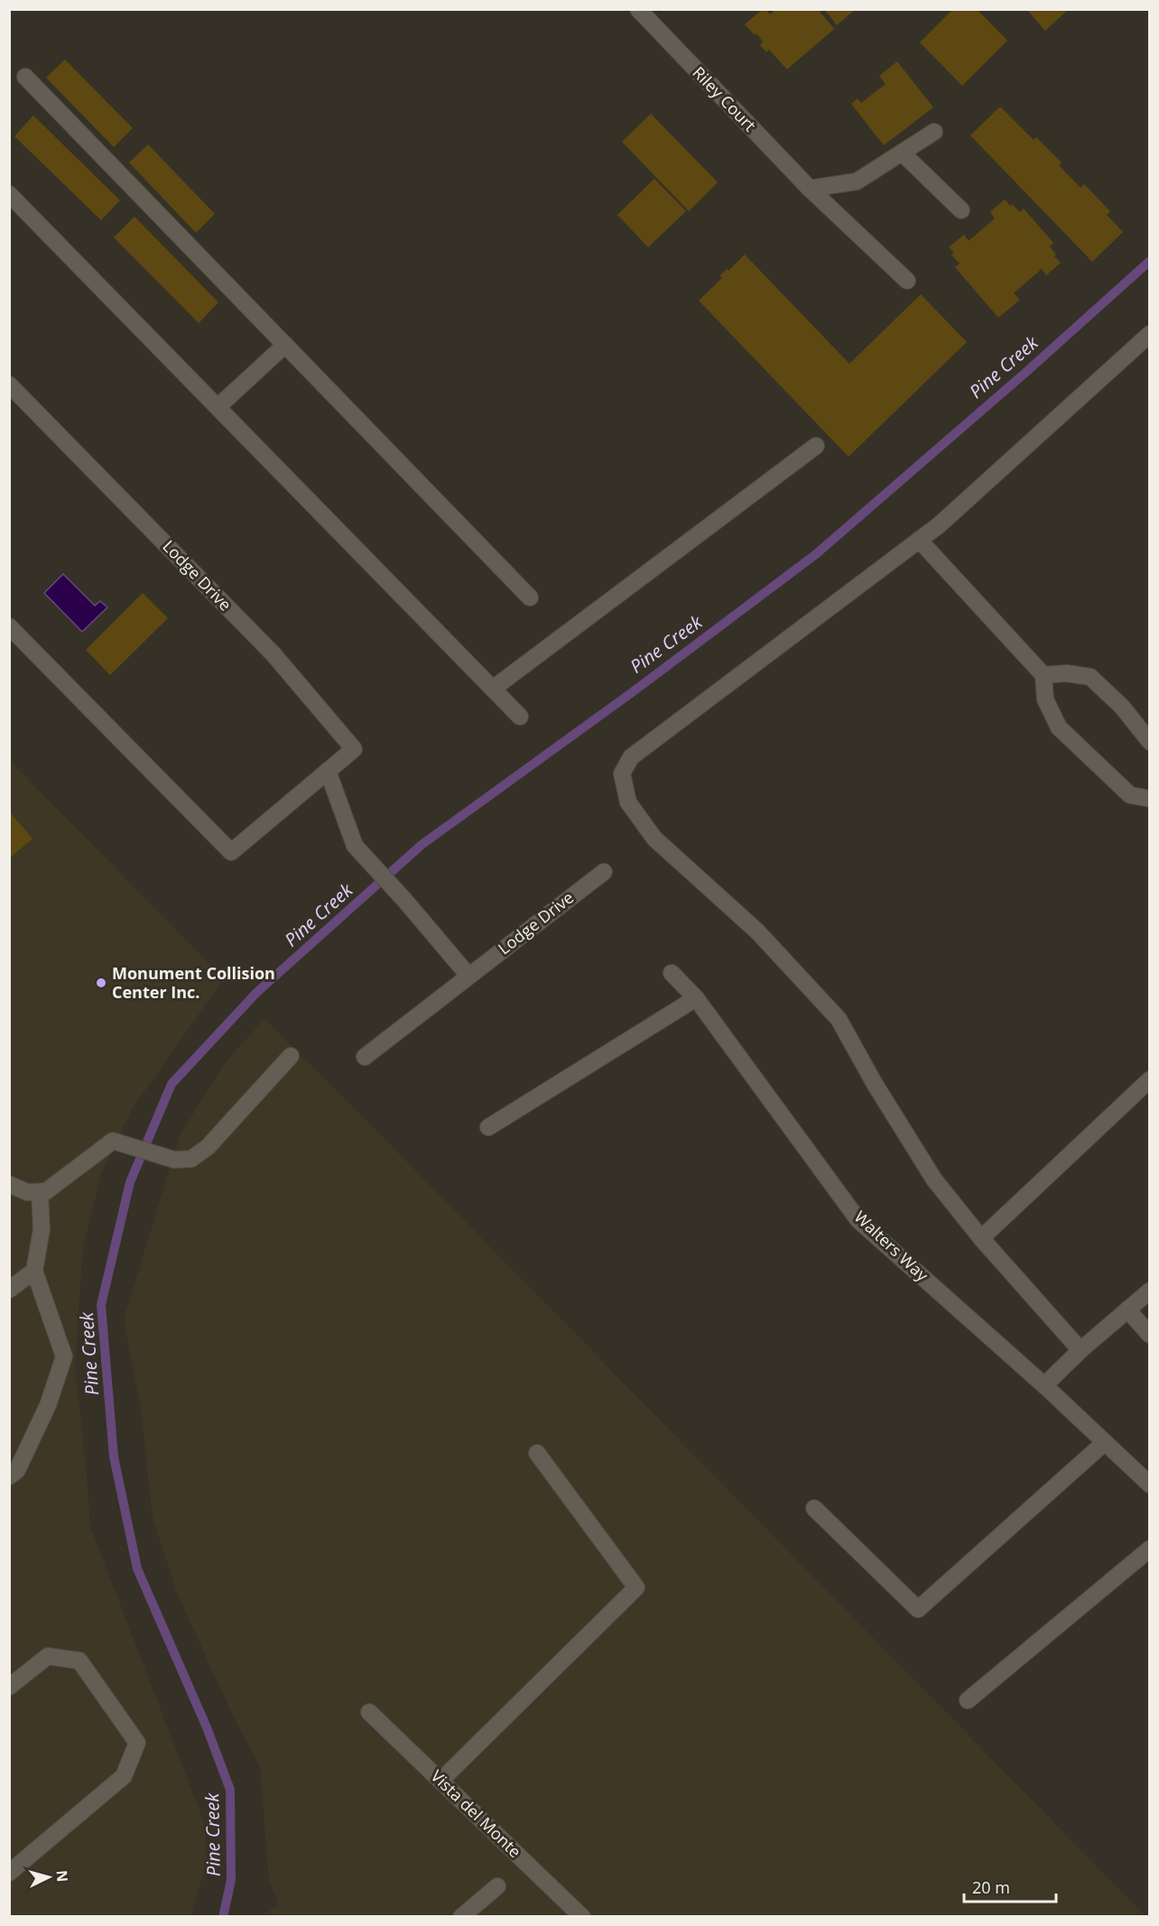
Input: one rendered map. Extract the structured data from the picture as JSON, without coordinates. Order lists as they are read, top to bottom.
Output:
{
  "streets": {
    "street": [
      "Riley Court",
      "Lodge Drive",
      "Walters Way",
      "Vista del Monte"
    ]
  },
  "water": ["Pine Creek"],
  "places": ["Monument Collision Center Inc."],
  "scale_bar": "20 m",
  "north": "right"
}
